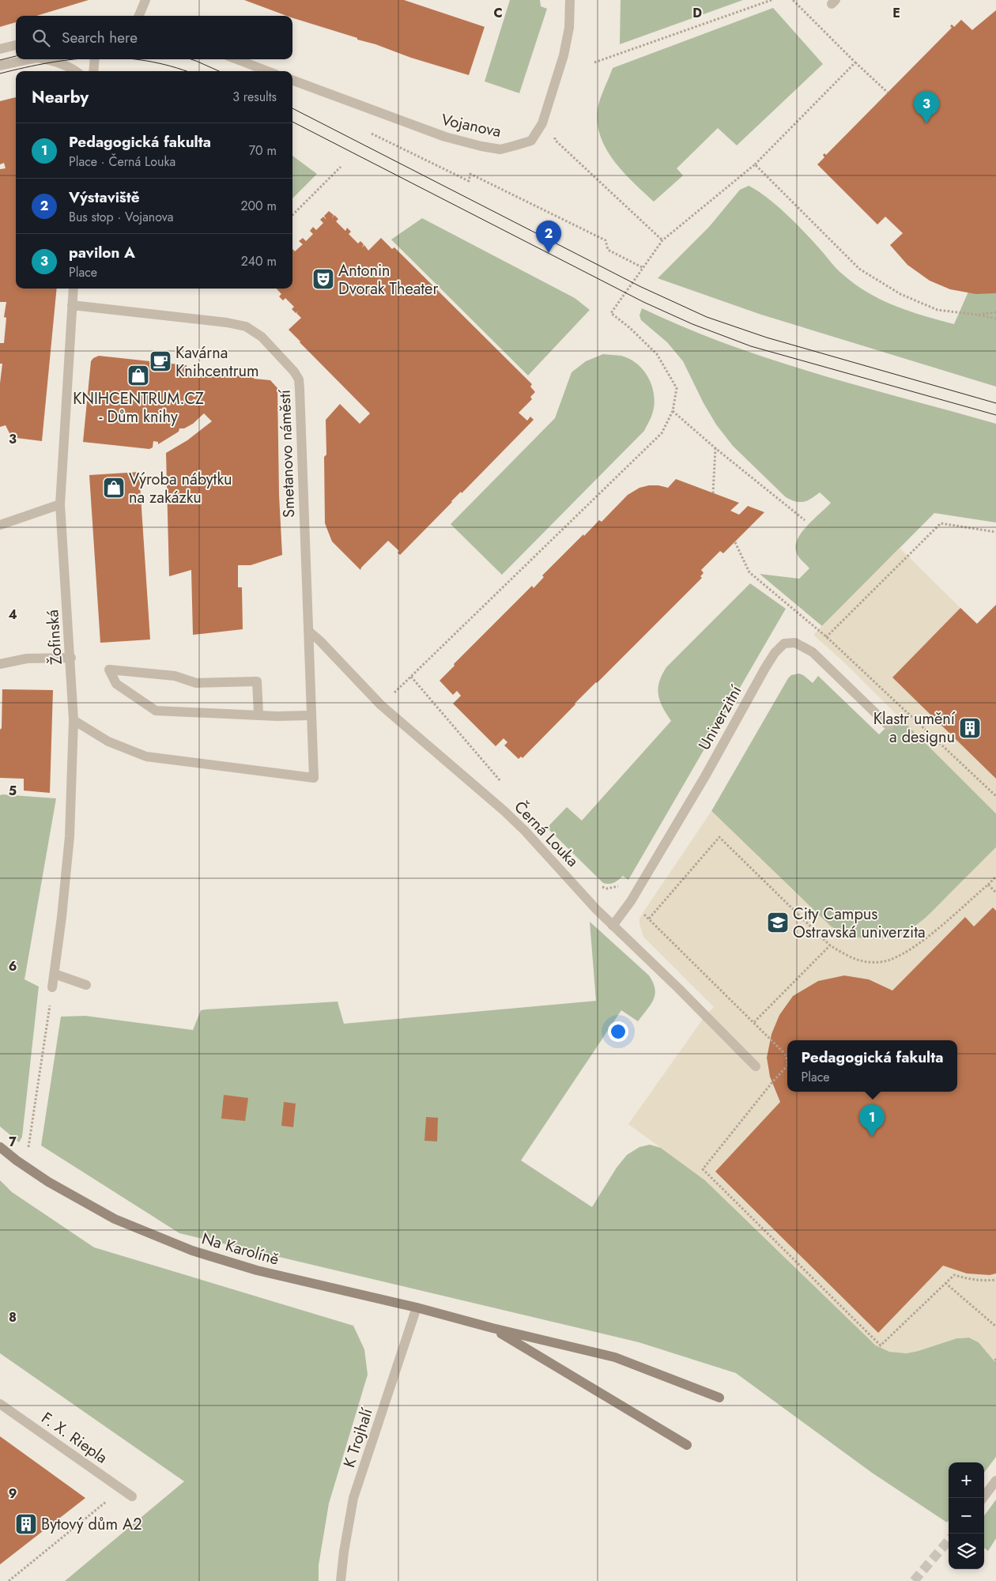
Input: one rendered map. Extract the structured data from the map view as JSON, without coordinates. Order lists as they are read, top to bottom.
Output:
{
  "streets": {
    "street": [
      "Vojanova",
      "Smetanovo náměstí",
      "Žofinská",
      "Univerzitní",
      "Černá Louka",
      "Na Karolíně",
      "F. X. Riepla",
      "K Trojhalí"
    ]
  },
  "crossings": [
    ["Smetanovo náměstí", "Žofinská"],
    ["Smetanovo náměstí", "Černá Louka"],
    ["Univerzitní", "Černá Louka"],
    ["Na Karolíně", "K Trojhalí"]
  ],
  "places": {
    "theatre": ["Antonin Dvorak Theater"],
    "cafe": ["Kavárna Knihcentrum"],
    "shop": ["KNIHCENTRUM.CZ - Dům knihy", "Výroba nábytku na zakázku"],
    "building": ["Klastr umění a designu", "Bytový dům A2"],
    "school or university": ["City Campus Ostravská univerzita"]
  },
  "page": {
    "search": "Search here",
    "heading": ["Nearby", "3 results"],
    "pins": ["3", "2", "1"],
    "list": [
      {
        "mark": "1",
        "name": "Pedagogická fakulta",
        "note": "Place · Černá Louka",
        "value": "70 m"
      },
      {
        "mark": "2",
        "name": "Výstaviště",
        "note": "Bus stop · Vojanova",
        "value": "200 m"
      },
      {
        "mark": "3",
        "name": "pavilon A",
        "note": "Place",
        "value": "240 m"
      }
    ],
    "popup": ["Pedagogická fakulta", "Place"],
    "map_buttons": ["+", "−"]
  },
  "grid": {
    "columns": ["C", "D", "E"],
    "rows": [
      "3",
      "4",
      "5",
      "6",
      "7",
      "8",
      "9"
    ]
  }
}
